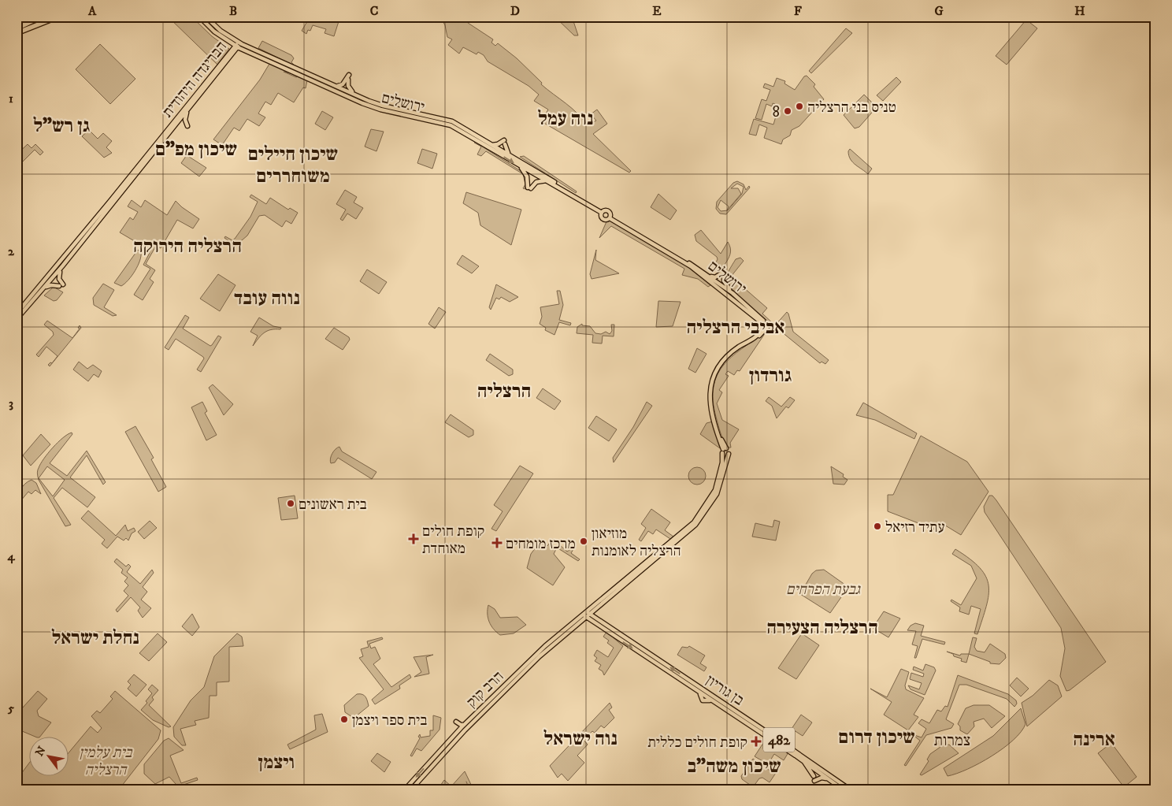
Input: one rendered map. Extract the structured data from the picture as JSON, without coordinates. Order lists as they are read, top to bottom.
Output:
{
  "streets": {
    "main road": [
      "הבריגדה היהודית",
      "ירושלים",
      "הרב קוק",
      "בן גוריון",
      "482"
    ]
  },
  "crossings": [
    ["הבריגדה היהודית", "ירושלים"],
    ["הרב קוק", "בן גוריון"]
  ],
  "districts": [
    "נוה עמל",
    "גן רש\"ל",
    "שיכון מפ\"ם",
    "שיכון חיילים משוחררים",
    "הרצליה הירוקה",
    "נווה עובד",
    "אביבי הרצליה",
    "גורדון",
    "הרצליה",
    "הרצליה הצעירה",
    "נחלת ישראל",
    "שיכון דרום",
    "נוה ישראל",
    "ארינה",
    "צמרות",
    "ויצמן",
    "שיכון משה\"ב"
  ],
  "parks": ["גבעת הפרחים", "בית עלמין הרצליה"],
  "places": {
    "other": [
      "טניס בני הרצליה",
      "8",
      "בית ראשונים",
      "עתיד רזיאל",
      "מוזיאון הרצליה לאומנות",
      "בית ספר ויצמן"
    ],
    "health": ["קופת חולים מאוחדת", "מרכז מומחים", "קופת חולים כללית"]
  },
  "north": "top left",
  "grid": {
    "columns": [
      "A",
      "B",
      "C",
      "D",
      "E",
      "F",
      "G",
      "H"
    ],
    "rows": [
      "1",
      "2",
      "3",
      "4",
      "5"
    ]
  }
}
